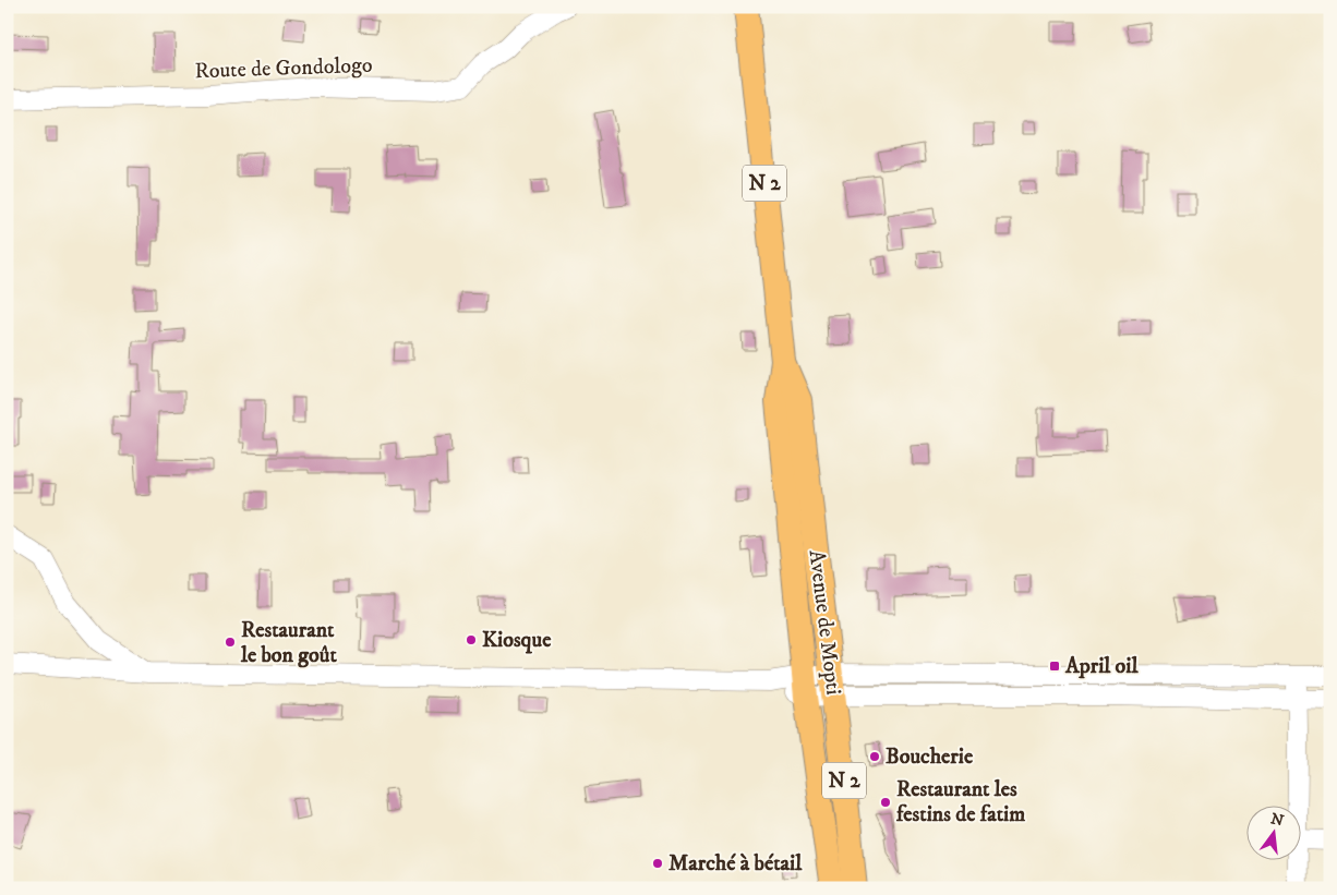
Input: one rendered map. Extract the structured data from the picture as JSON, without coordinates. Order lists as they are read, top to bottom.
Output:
{
  "streets": {
    "main road": ["N 2", "Avenue de Mopti"],
    "street": ["Route de Gondologo"]
  },
  "places": {
    "other": [
      "Kiosque",
      "Restaurant le bon goût",
      "Boucherie",
      "Restaurant les festins de fatim",
      "Marché à bétail"
    ],
    "transit": ["April oil"]
  },
  "north": "top"
}
